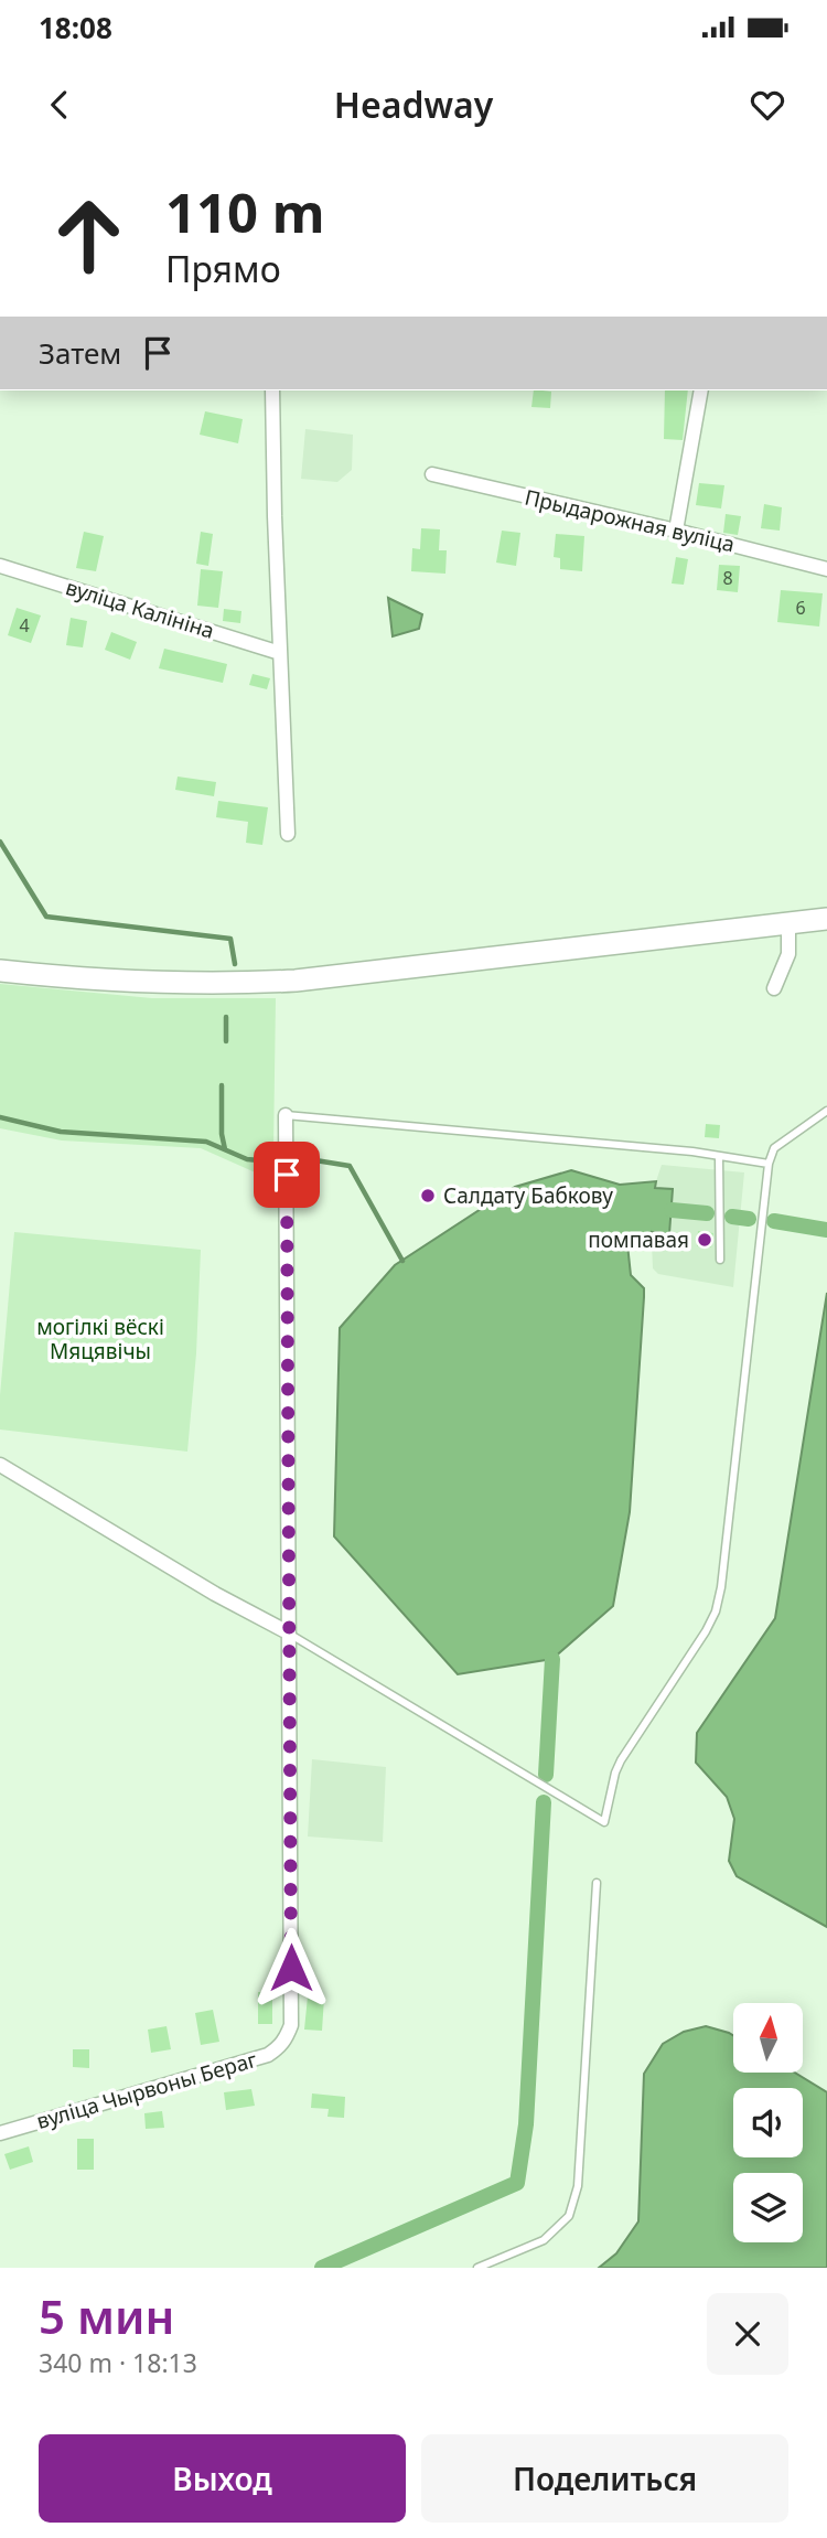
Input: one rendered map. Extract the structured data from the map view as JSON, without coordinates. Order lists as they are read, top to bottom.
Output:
{
  "streets": {
    "street": ["Прыдарожная вуліца", "вуліца Калініна", "вуліца Чырвоны Бераг"]
  },
  "parks": ["могілкі вёскі Мяцявічы"],
  "places": ["Салдату Бабкову", "помпавая"],
  "house_numbers": ["8", "6", "4"],
  "north": "top",
  "page": {
    "status": "18:08",
    "header": "Headway",
    "turn": ["110 m", "Прямо"],
    "then": "Затем",
    "heading": ["5 мин", "340 m · 18:13"],
    "buttons": ["Выход", "Поделиться"]
  }
}
